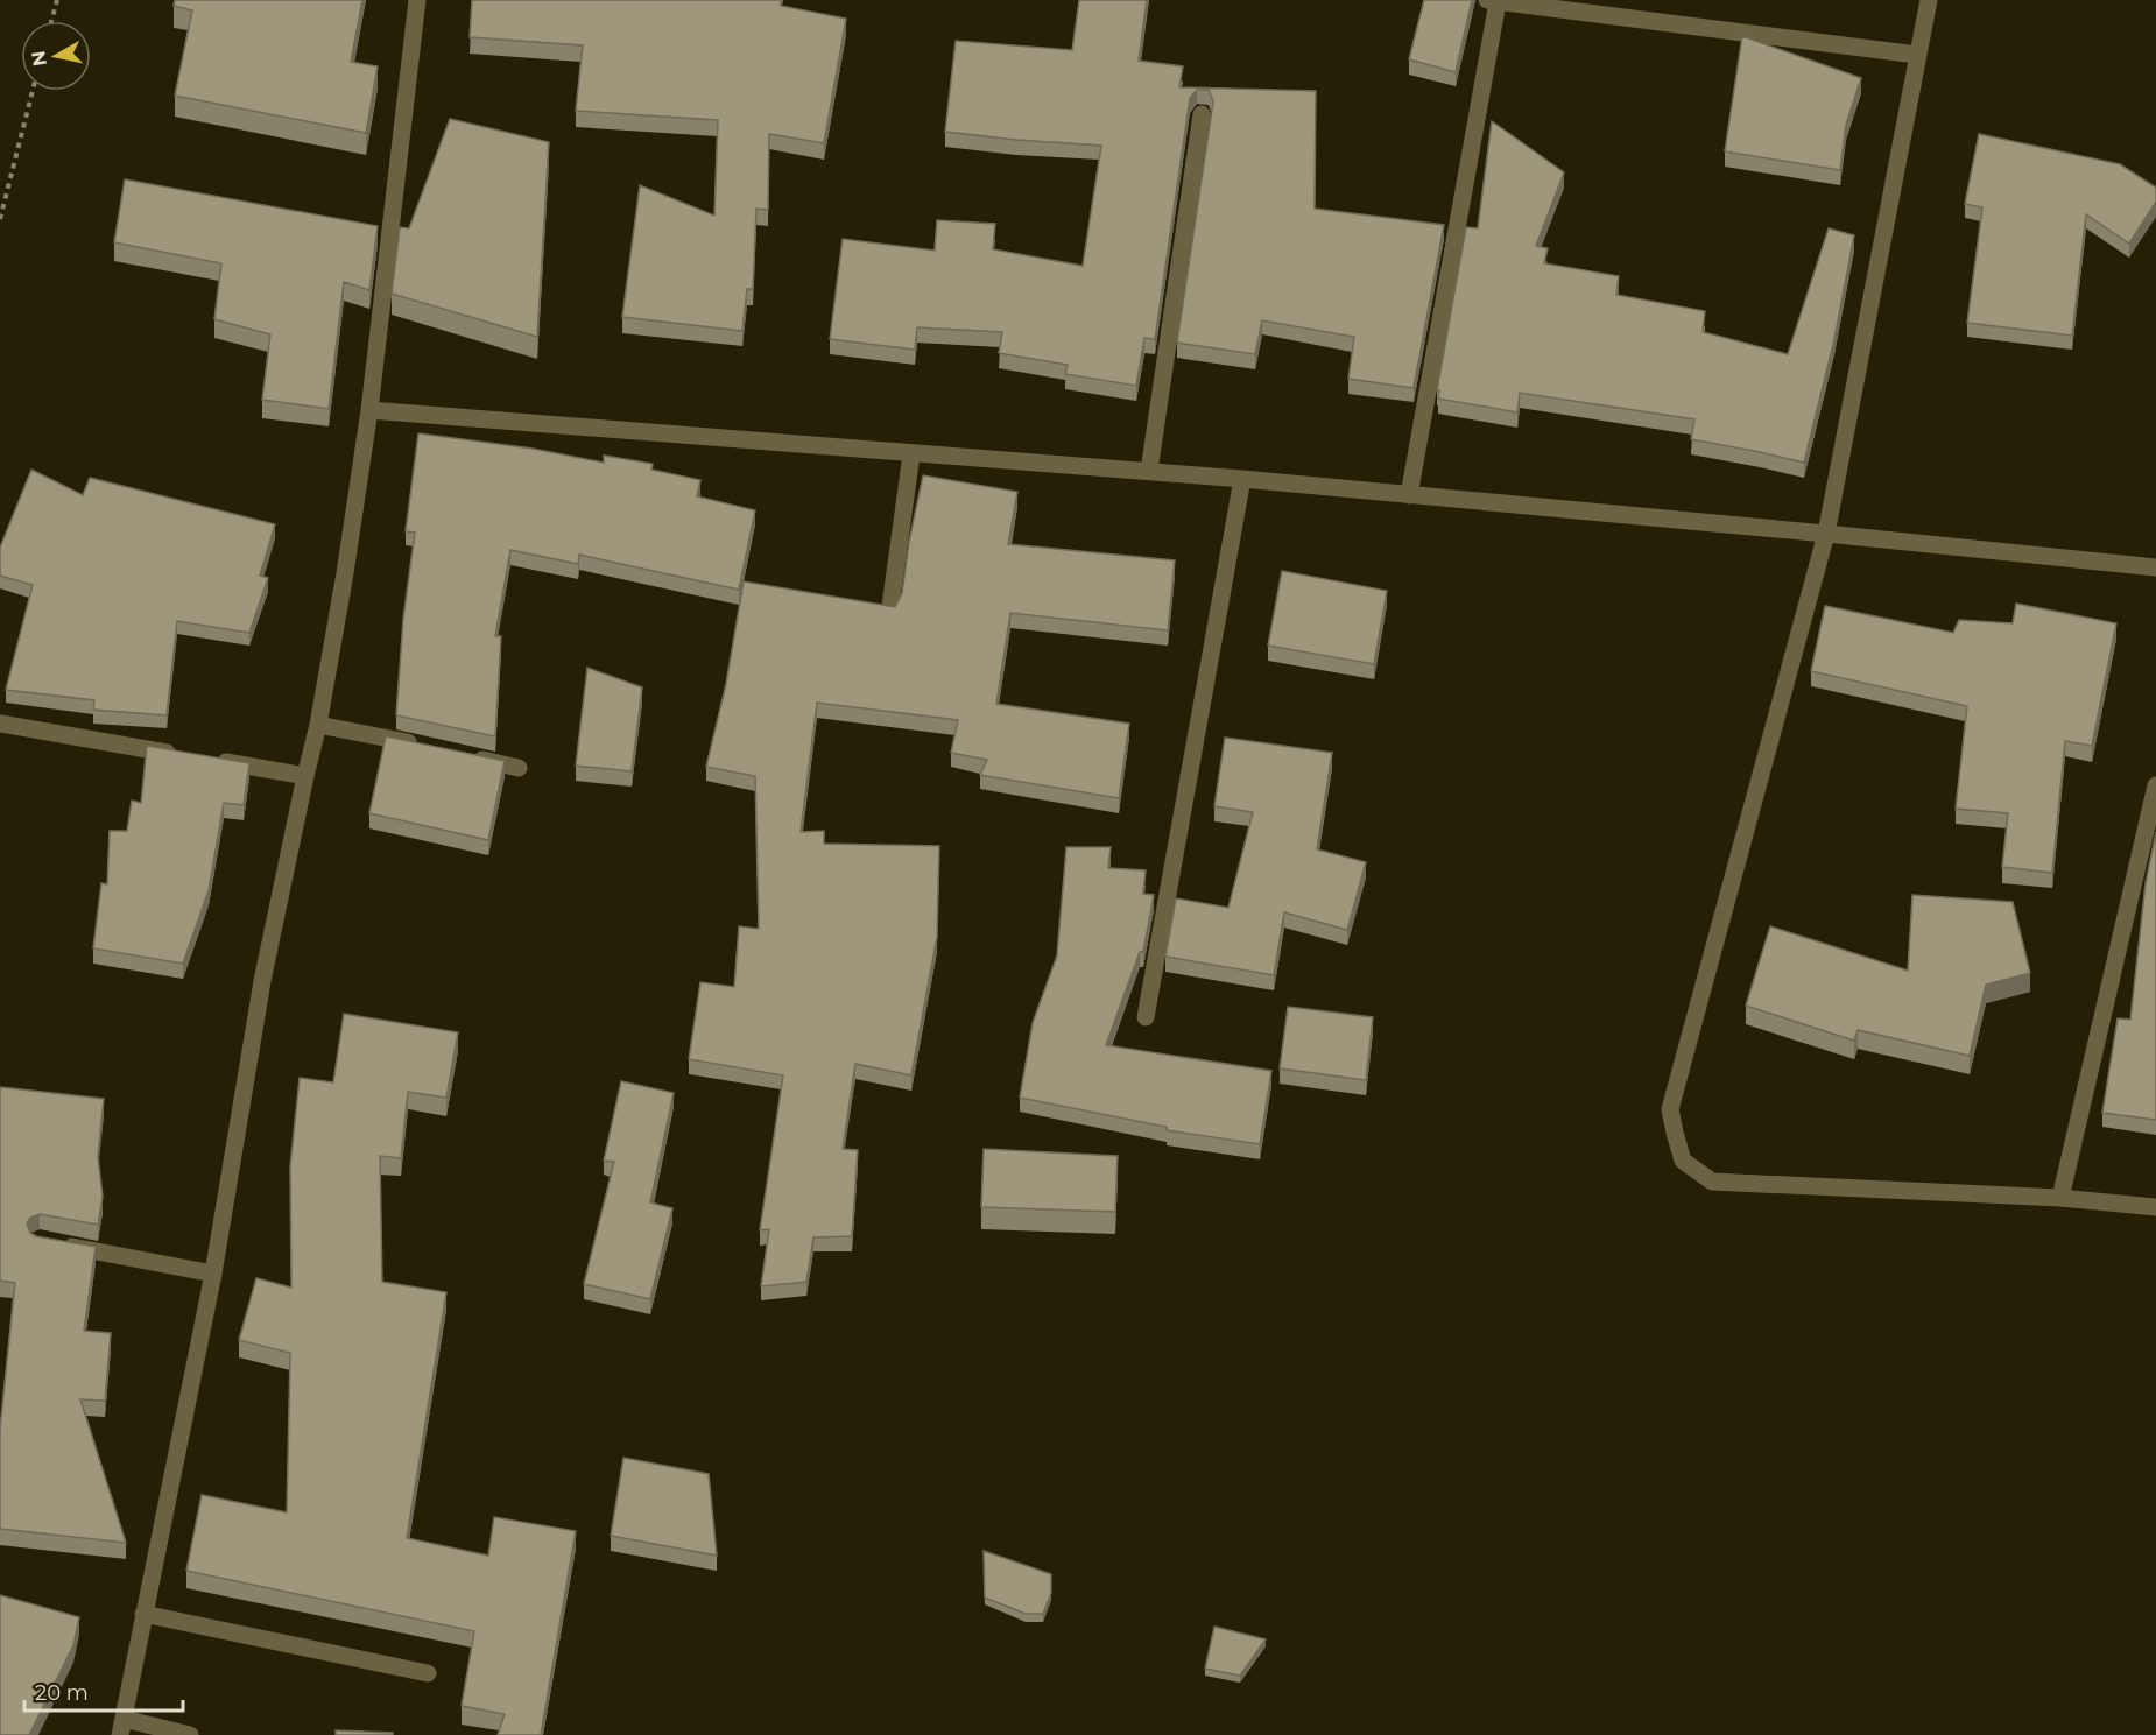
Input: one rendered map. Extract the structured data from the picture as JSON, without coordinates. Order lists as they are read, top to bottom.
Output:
{
  "scale_bar": "20 m",
  "north": "left"
}
